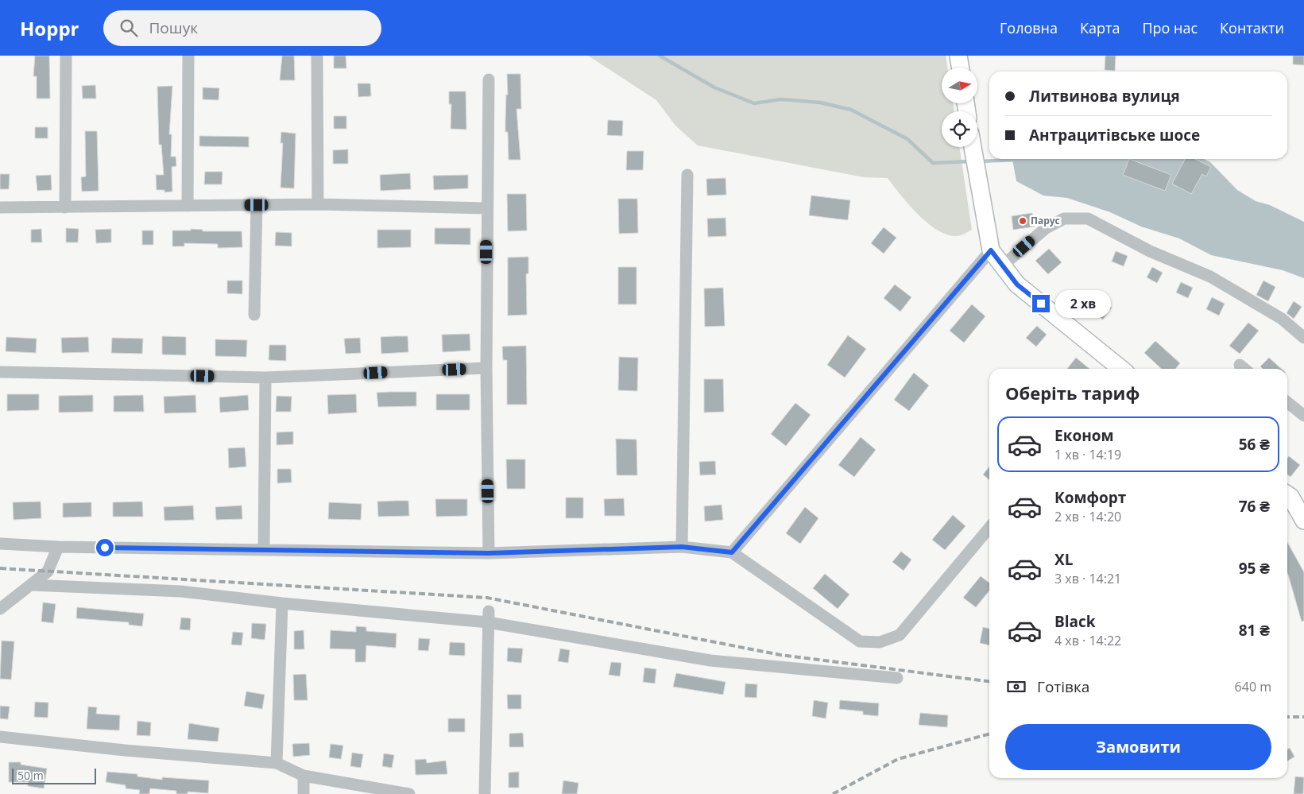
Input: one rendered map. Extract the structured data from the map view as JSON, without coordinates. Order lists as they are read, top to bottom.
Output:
{
  "places": ["Парус"],
  "scale_bar": "50 m",
  "north": "right",
  "page": {
    "header": "Hoppr",
    "search": "Пошук",
    "nav": [
      "Головна",
      "Карта",
      "Про нас",
      "Контакти"
    ],
    "banner": ["Литвинова вулиця", "Антрацитівське шосе"],
    "bubble": "2 хв",
    "heading": "Оберіть тариф",
    "list": [
      {
        "name": "Економ",
        "note": "1 хв · 14:19",
        "value": "56 ₴"
      },
      {
        "name": "Комфорт",
        "note": "2 хв · 14:20",
        "value": "76 ₴"
      },
      {
        "name": "XL",
        "note": "3 хв · 14:21",
        "value": "95 ₴"
      },
      {
        "name": "Black",
        "note": "4 хв · 14:22",
        "value": "81 ₴"
      }
    ],
    "pay": ["Готівка", "640 m"],
    "buttons": "Замовити",
    "scale": "50 m"
  }
}
